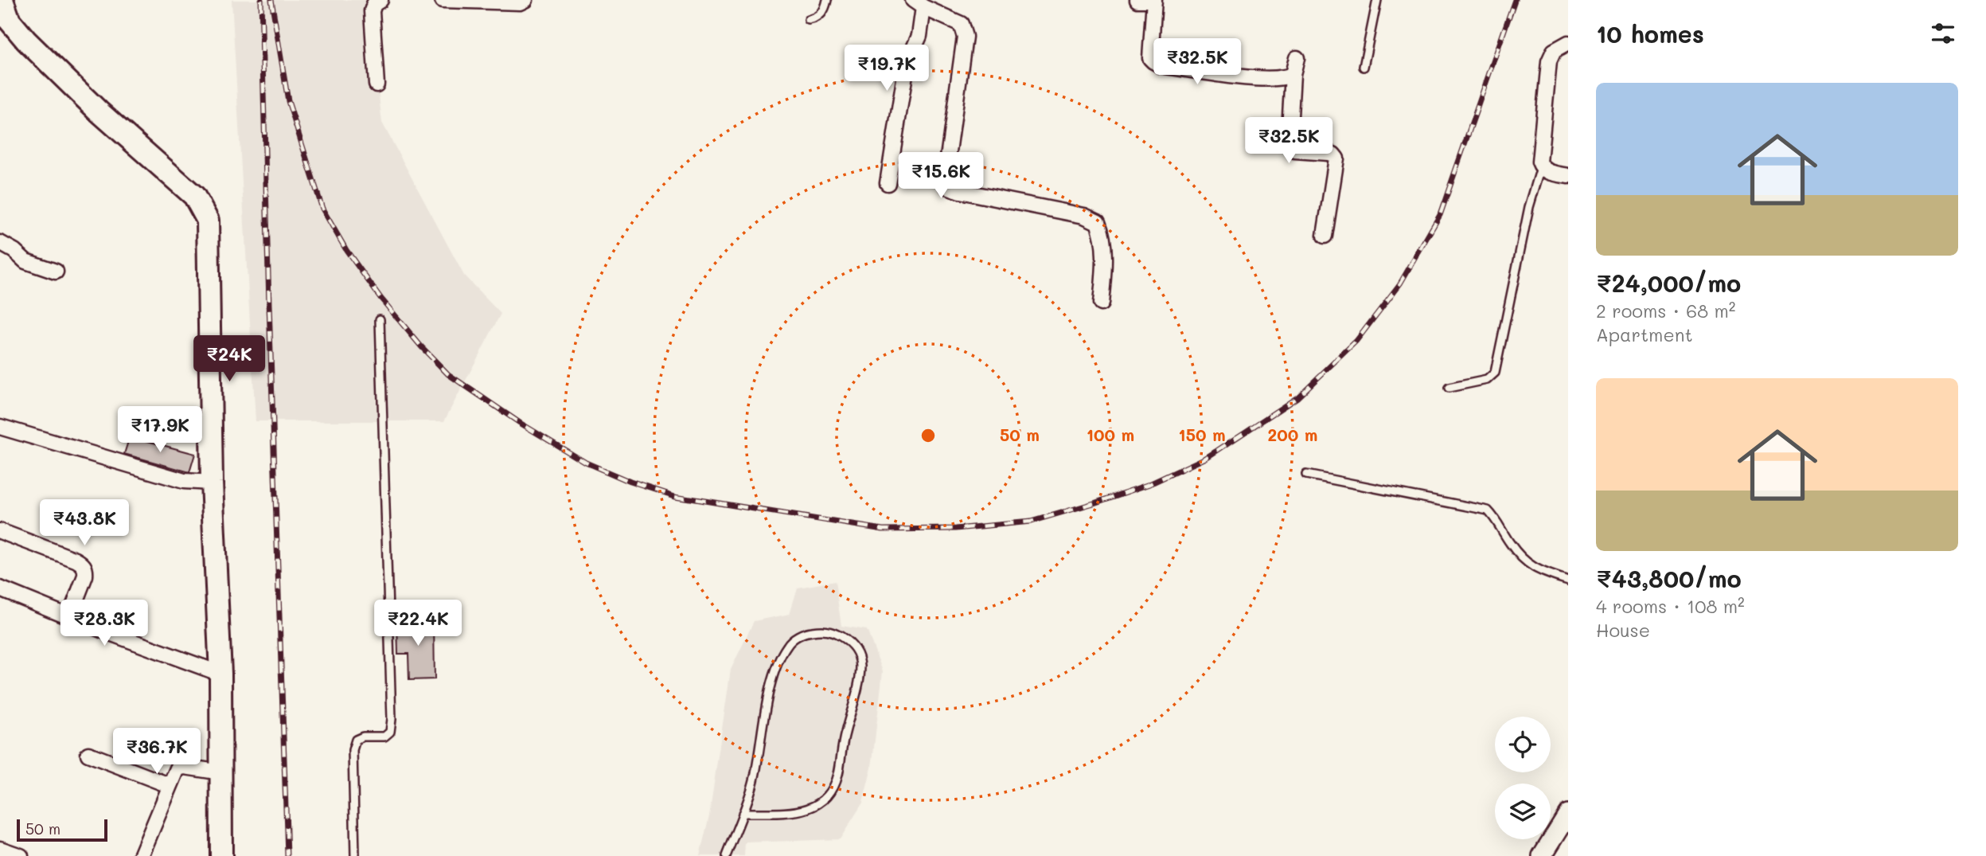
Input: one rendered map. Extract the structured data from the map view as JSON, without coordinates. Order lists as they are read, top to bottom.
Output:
{
  "scale_bar": "50 m",
  "page": {
    "heading": "10 homes",
    "price": [
      "₹32.5K",
      "₹19.7K",
      "₹32.5K",
      "₹15.6K",
      "₹24K",
      "₹17.9K",
      "₹43.8K",
      "₹28.3K",
      "₹22.4K",
      "₹36.7K"
    ],
    "list": [
      {
        "name": "₹24,000/mo",
        "note": "2 rooms · 68 m² · Apartment"
      },
      {
        "name": "₹43,800/mo",
        "note": "4 rooms · 108 m² · House"
      }
    ],
    "scale": "50 m"
  },
  "rings": [
    "50 m",
    "100 m",
    "150 m",
    "200 m"
  ]
}
